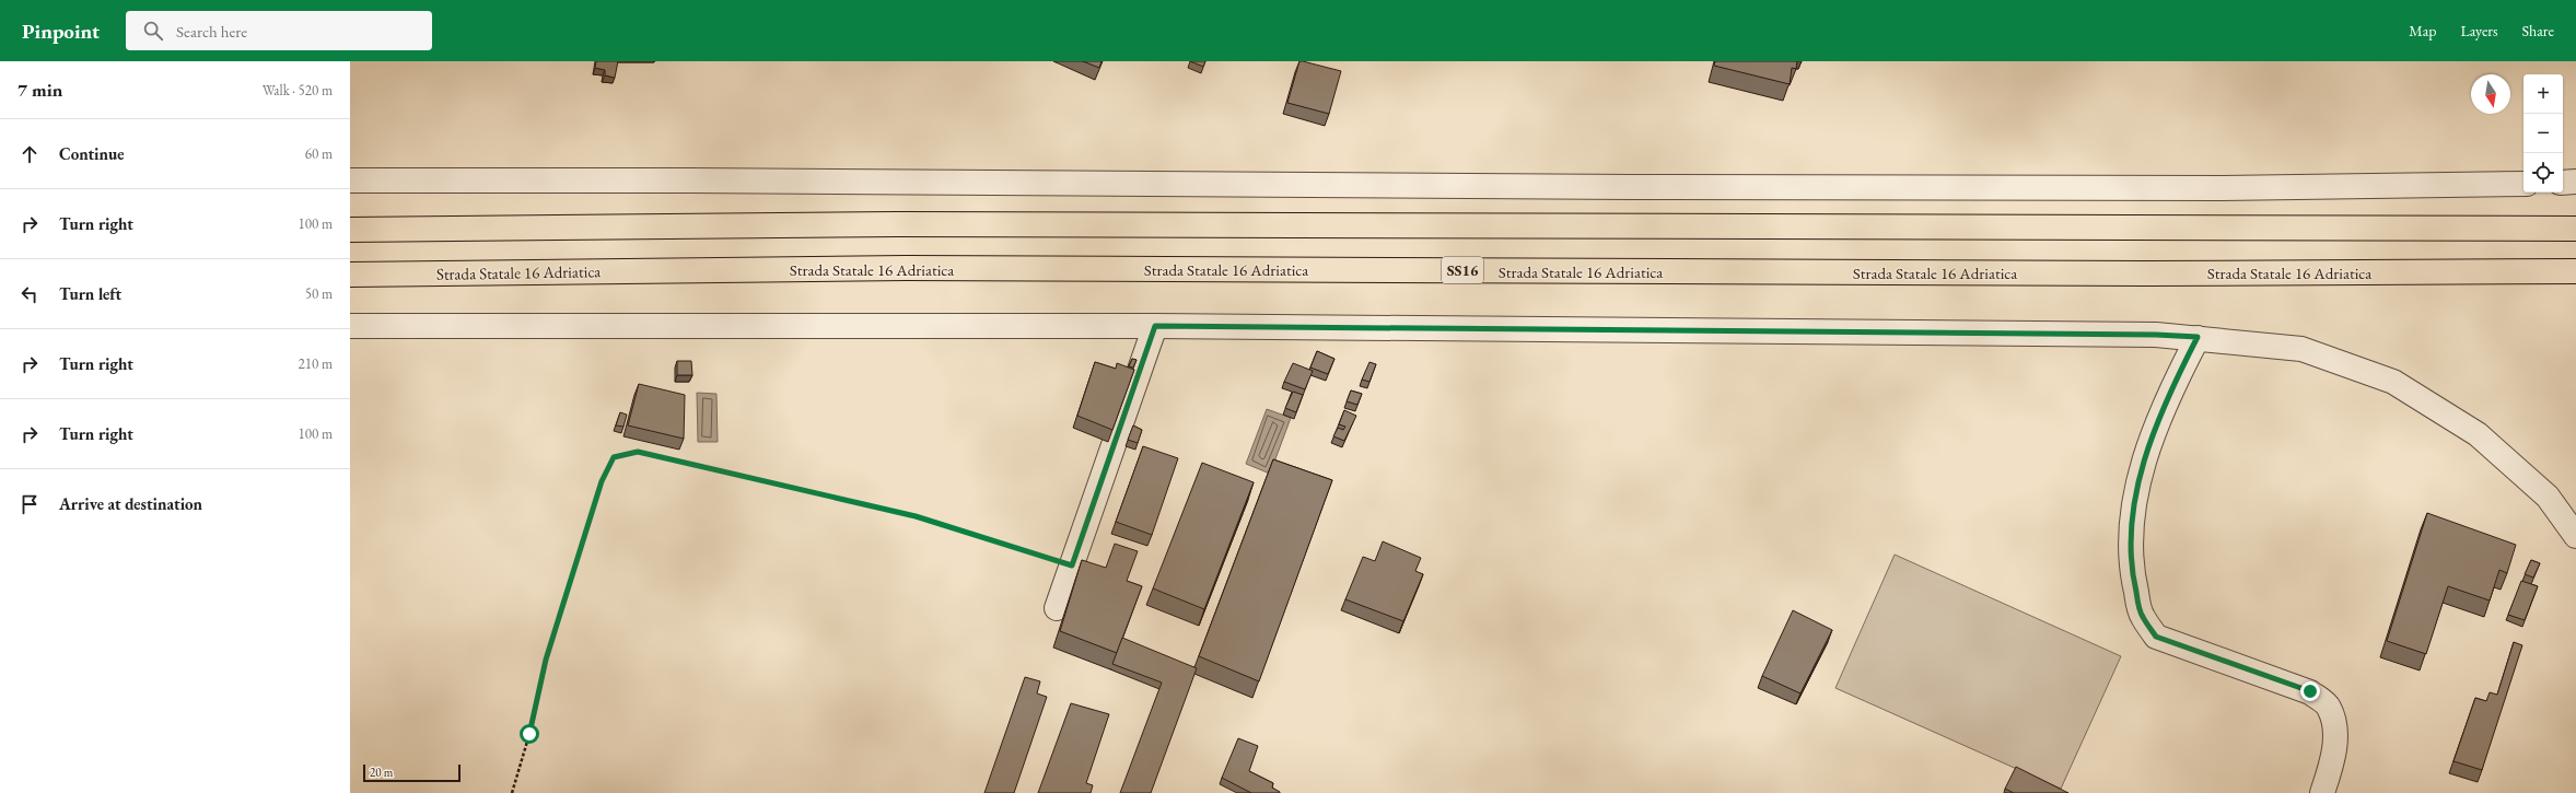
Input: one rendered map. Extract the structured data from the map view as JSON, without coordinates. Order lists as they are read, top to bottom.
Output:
{
  "streets": {
    "highway": ["Strada Statale 16 Adriatica", "SS16"]
  },
  "scale_bar": "20 m",
  "north": "bottom",
  "page": {
    "header": "Pinpoint",
    "search": "Search here",
    "nav": ["Map", "Layers", "Share"],
    "heading": ["7 min", "Walk · 520 m"],
    "map_buttons": ["+", "−"],
    "list": [
      ["Continue", "60 m"],
      ["Turn right", "100 m"],
      ["Turn left", "50 m"],
      ["Turn right", "210 m"],
      ["Turn right", "100 m"],
      "Arrive at destination"
    ],
    "scale": "20 m"
  }
}
